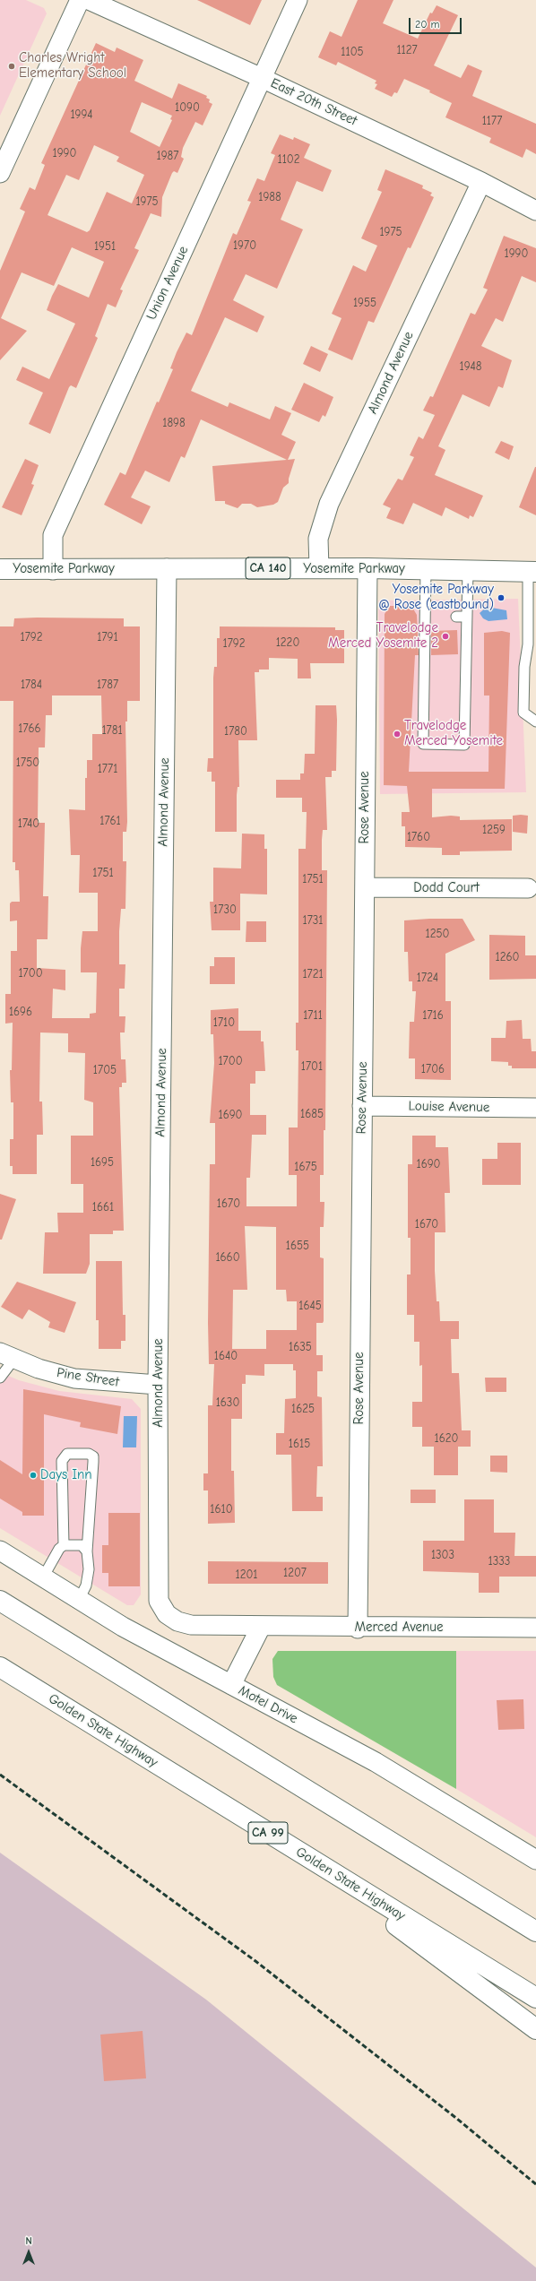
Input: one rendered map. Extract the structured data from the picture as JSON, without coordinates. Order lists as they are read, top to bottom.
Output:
{
  "streets": {
    "main road": [
      "CA 140",
      "Yosemite Parkway",
      "Golden State Highway",
      "CA 99"
    ],
    "street": [
      "East 20th Street",
      "Union Avenue",
      "Almond Avenue",
      "Rose Avenue",
      "Dodd Court",
      "Louise Avenue",
      "Pine Street",
      "Merced Avenue",
      "Motel Drive"
    ]
  },
  "crossings": [
    ["East 20th Street", "Union Avenue"],
    ["East 20th Street", "Almond Avenue"],
    ["Union Avenue", "Yosemite Parkway"],
    ["Almond Avenue", "Yosemite Parkway"],
    ["Almond Avenue", "Pine Street"],
    ["Almond Avenue", "Merced Avenue"],
    ["Yosemite Parkway", "Rose Avenue"],
    ["Rose Avenue", "Dodd Court"],
    ["Rose Avenue", "Louise Avenue"],
    ["Rose Avenue", "Merced Avenue"]
  ],
  "places": [
    "Charles Wright Elementary School",
    "Yosemite Parkway @ Rose (eastbound)",
    "Travelodge Merced Yosemite 2",
    "Travelodge Merced Yosemite",
    "Days Inn"
  ],
  "house_numbers": [
    "1127",
    "1105",
    "1090",
    "1994",
    "1177",
    "1990",
    "1987",
    "1102",
    "1988",
    "1975",
    "1975",
    "1970",
    "1951",
    "1990",
    "1955",
    "1948",
    "1898",
    "1792",
    "1791",
    "1220",
    "1792",
    "1784",
    "1787",
    "1766",
    "1781",
    "1780",
    "1750",
    "1771",
    "1761",
    "1740",
    "1259",
    "1760",
    "1751",
    "1751",
    "1730",
    "1731",
    "1250",
    "1260",
    "1700",
    "1721",
    "1724",
    "1696",
    "1711",
    "1716",
    "1710",
    "1700",
    "1701",
    "1706",
    "1705",
    "1685",
    "1690",
    "1695",
    "1690",
    "1675",
    "1670",
    "1661",
    "1670",
    "1655",
    "1660",
    "1645",
    "1635",
    "1640",
    "1630",
    "1625",
    "1620",
    "1615",
    "1610",
    "1303",
    "1333",
    "1207",
    "1201"
  ],
  "scale_bar": "20 m",
  "north": "top"
}
